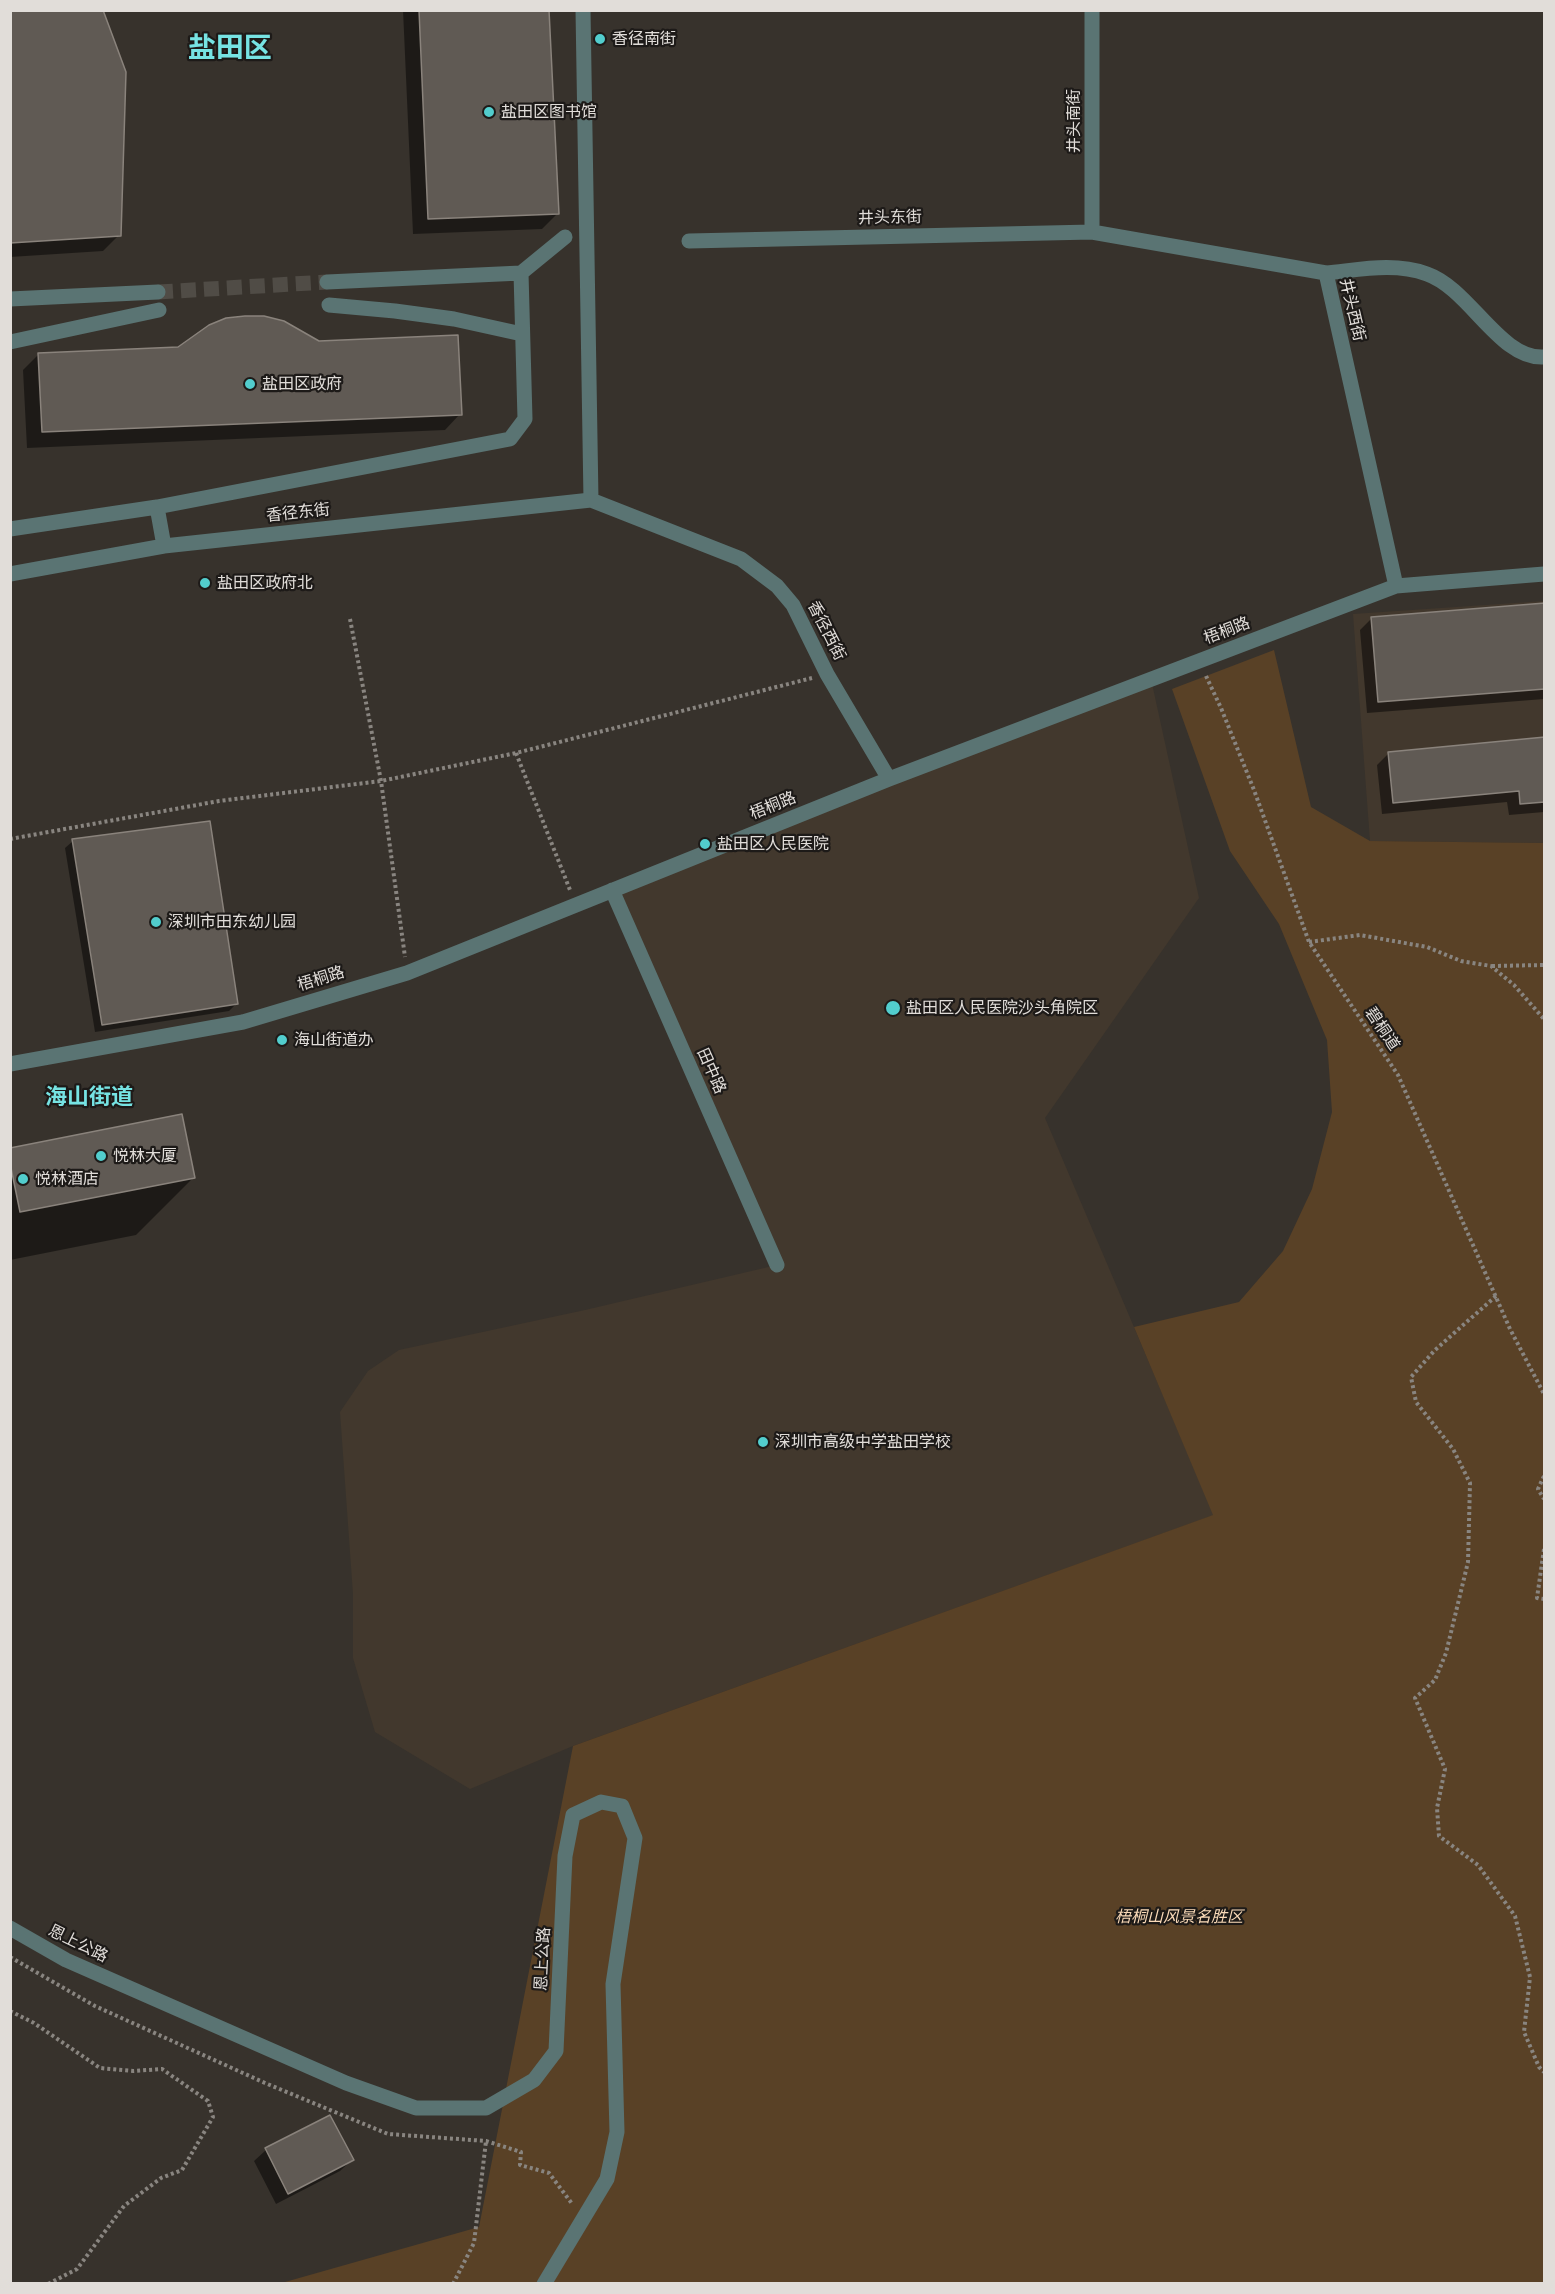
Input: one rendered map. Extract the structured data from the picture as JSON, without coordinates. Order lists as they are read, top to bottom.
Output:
{
  "streets": {
    "street": [
      "井头南街",
      "井头东街",
      "井头西街",
      "香径东街",
      "香径西街",
      "梧桐路",
      "田中路",
      "恩上公路"
    ],
    "path": ["碧桐道"]
  },
  "crossings": [
    ["井头南街", "井头东街"],
    ["井头南街", "井头西街"],
    ["井头东街", "井头西街"],
    ["井头西街", "梧桐路"],
    ["香径东街", "香径西街"],
    ["香径西街", "梧桐路"],
    ["梧桐路", "田中路"]
  ],
  "districts": ["盐田区", "海山街道"],
  "parks": ["梧桐山风景名胜区"],
  "places": [
    "香径南街",
    "盐田区图书馆",
    "盐田区政府",
    "盐田区政府北",
    "盐田区人民医院",
    "深圳市田东幼儿园",
    "盐田区人民医院沙头角院区",
    "海山街道办",
    "悦林大厦",
    "悦林酒店",
    "深圳市高级中学盐田学校"
  ]
}
